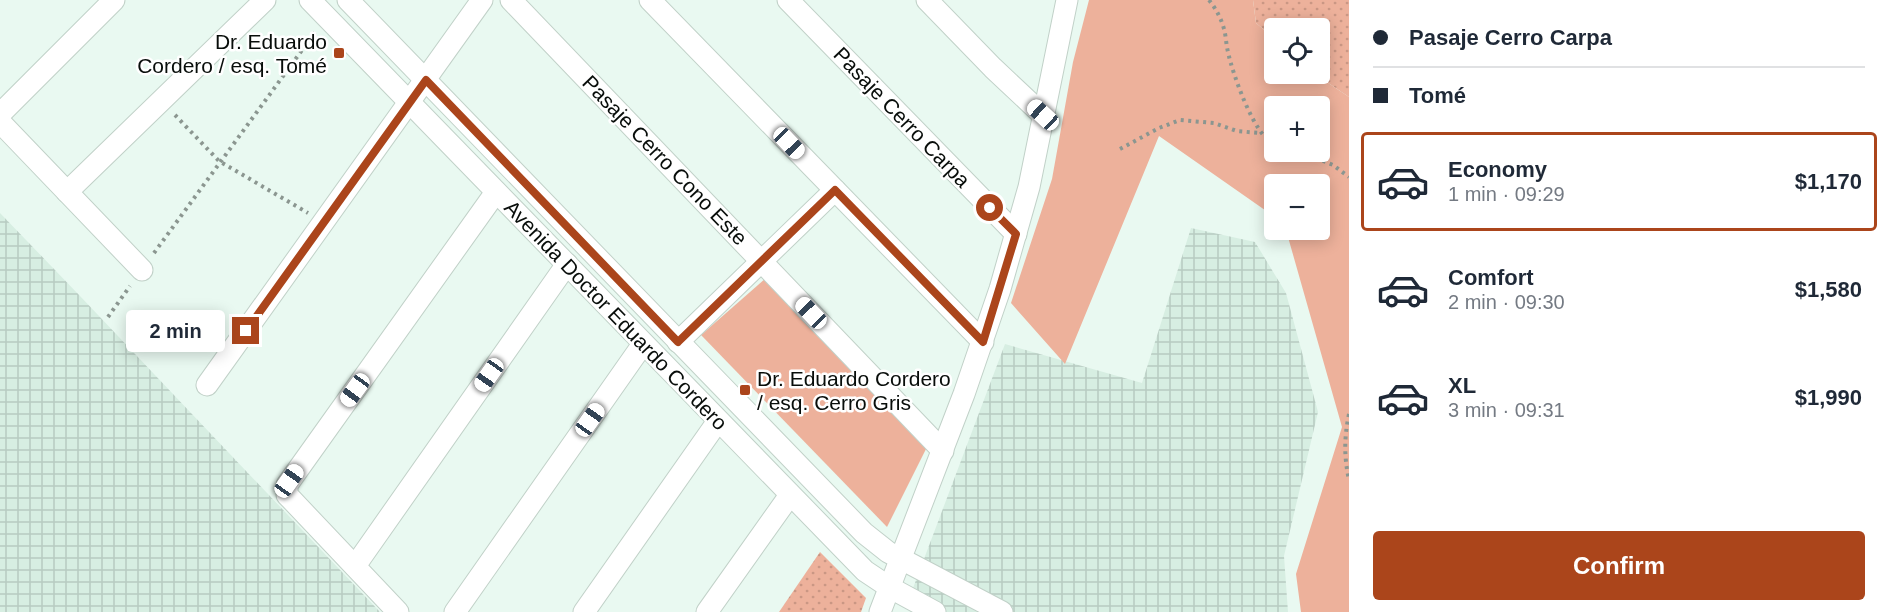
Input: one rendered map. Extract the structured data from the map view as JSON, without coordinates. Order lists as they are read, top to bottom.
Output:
{
  "streets": {
    "street": ["Pasaje Cerro Carpa", "Pasaje Cerro Cono Este", "Avenida Doctor Eduardo Cordero"]
  },
  "places": {
    "transit": ["Dr. Eduardo Cordero / esq. Tomé", "Dr. Eduardo Cordero / esq. Cerro Gris"]
  },
  "page": {
    "banner": ["Pasaje Cerro Carpa", "Tomé"],
    "map_buttons": ["+", "−"],
    "list": [
      {
        "name": "Economy",
        "note": "1 min · 09:29",
        "value": "$1,170"
      },
      {
        "name": "Comfort",
        "note": "2 min · 09:30",
        "value": "$1,580"
      },
      {
        "name": "XL",
        "note": "3 min · 09:31",
        "value": "$1,990"
      }
    ],
    "bubble": "2 min",
    "buttons": "Confirm"
  }
}
